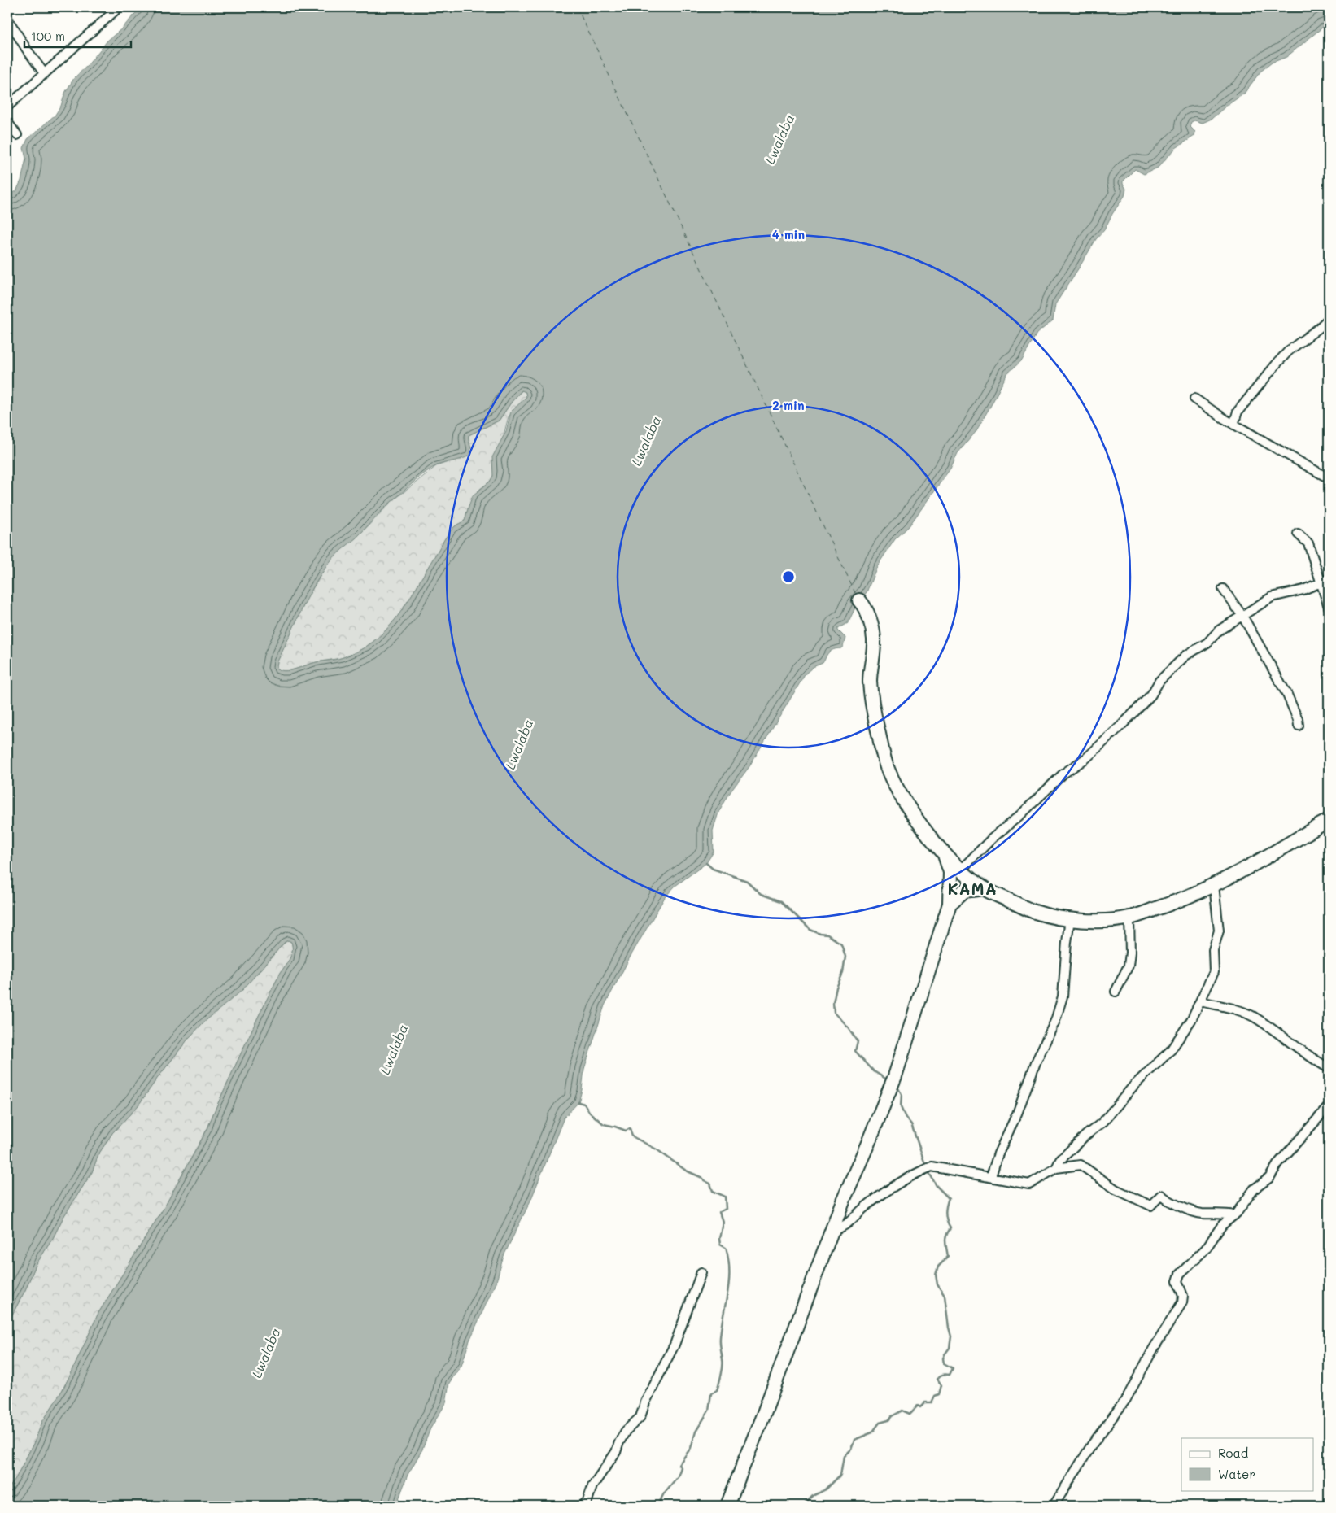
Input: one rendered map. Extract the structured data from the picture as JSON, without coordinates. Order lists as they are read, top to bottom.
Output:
{
  "districts": ["KAMA"],
  "water": ["Lwalaba"],
  "legend": ["Road", "Water"],
  "scale_bar": "100 m",
  "rings": ["4 min", "2 min"]
}
